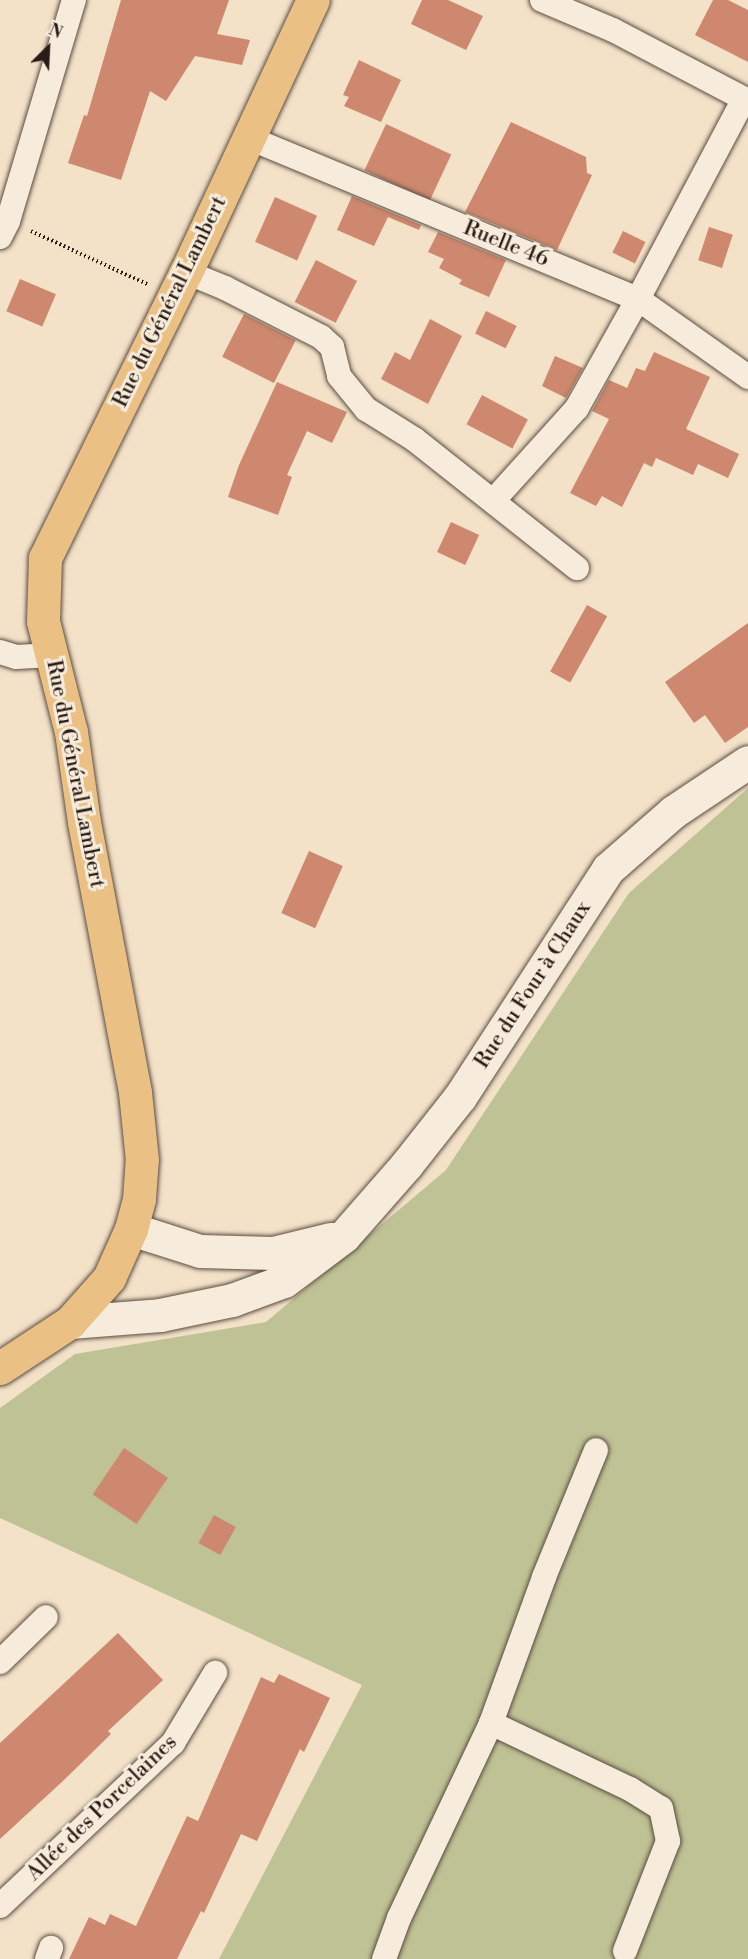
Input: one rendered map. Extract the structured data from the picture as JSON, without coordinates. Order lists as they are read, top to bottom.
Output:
{
  "streets": {
    "main road": ["Rue du Général Lambert", "Rue du Four à Chaux"],
    "street": ["Ruelle 46", "Allée des Porcelaines"]
  },
  "crossings": [
    ["Ruelle 46", "Rue du Général Lambert"],
    ["Rue du Général Lambert", "Rue du Four à Chaux"]
  ],
  "north": "top right"
}
